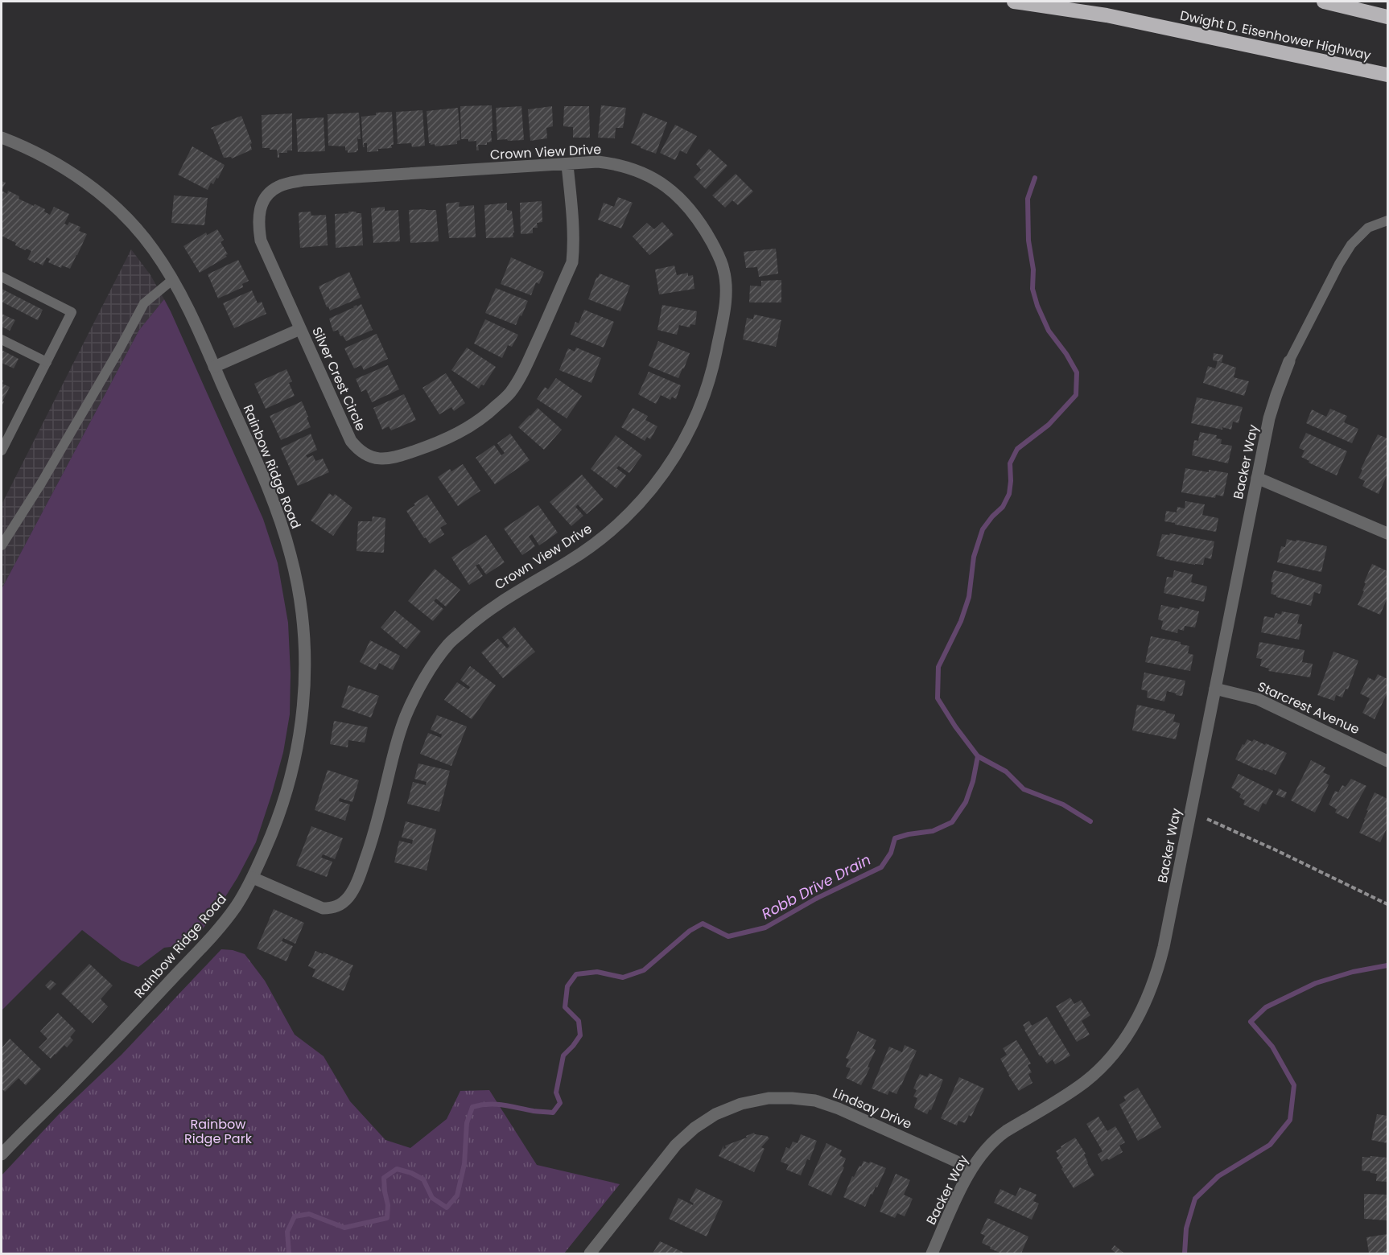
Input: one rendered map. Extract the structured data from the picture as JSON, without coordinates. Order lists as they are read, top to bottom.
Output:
{
  "streets": {
    "highway": ["Dwight D. Eisenhower Highway"],
    "street": [
      "Crown View Drive",
      "Silver Crest Circle",
      "Backer Way",
      "Rainbow Ridge Road",
      "Starcrest Avenue",
      "Lindsay Drive"
    ]
  },
  "crossings": [
    ["Crown View Drive", "Silver Crest Circle"],
    ["Crown View Drive", "Rainbow Ridge Road"],
    ["Backer Way", "Starcrest Avenue"],
    ["Backer Way", "Lindsay Drive"]
  ],
  "water": ["Robb Drive Drain"],
  "parks": ["Rainbow Ridge Park"]
}
